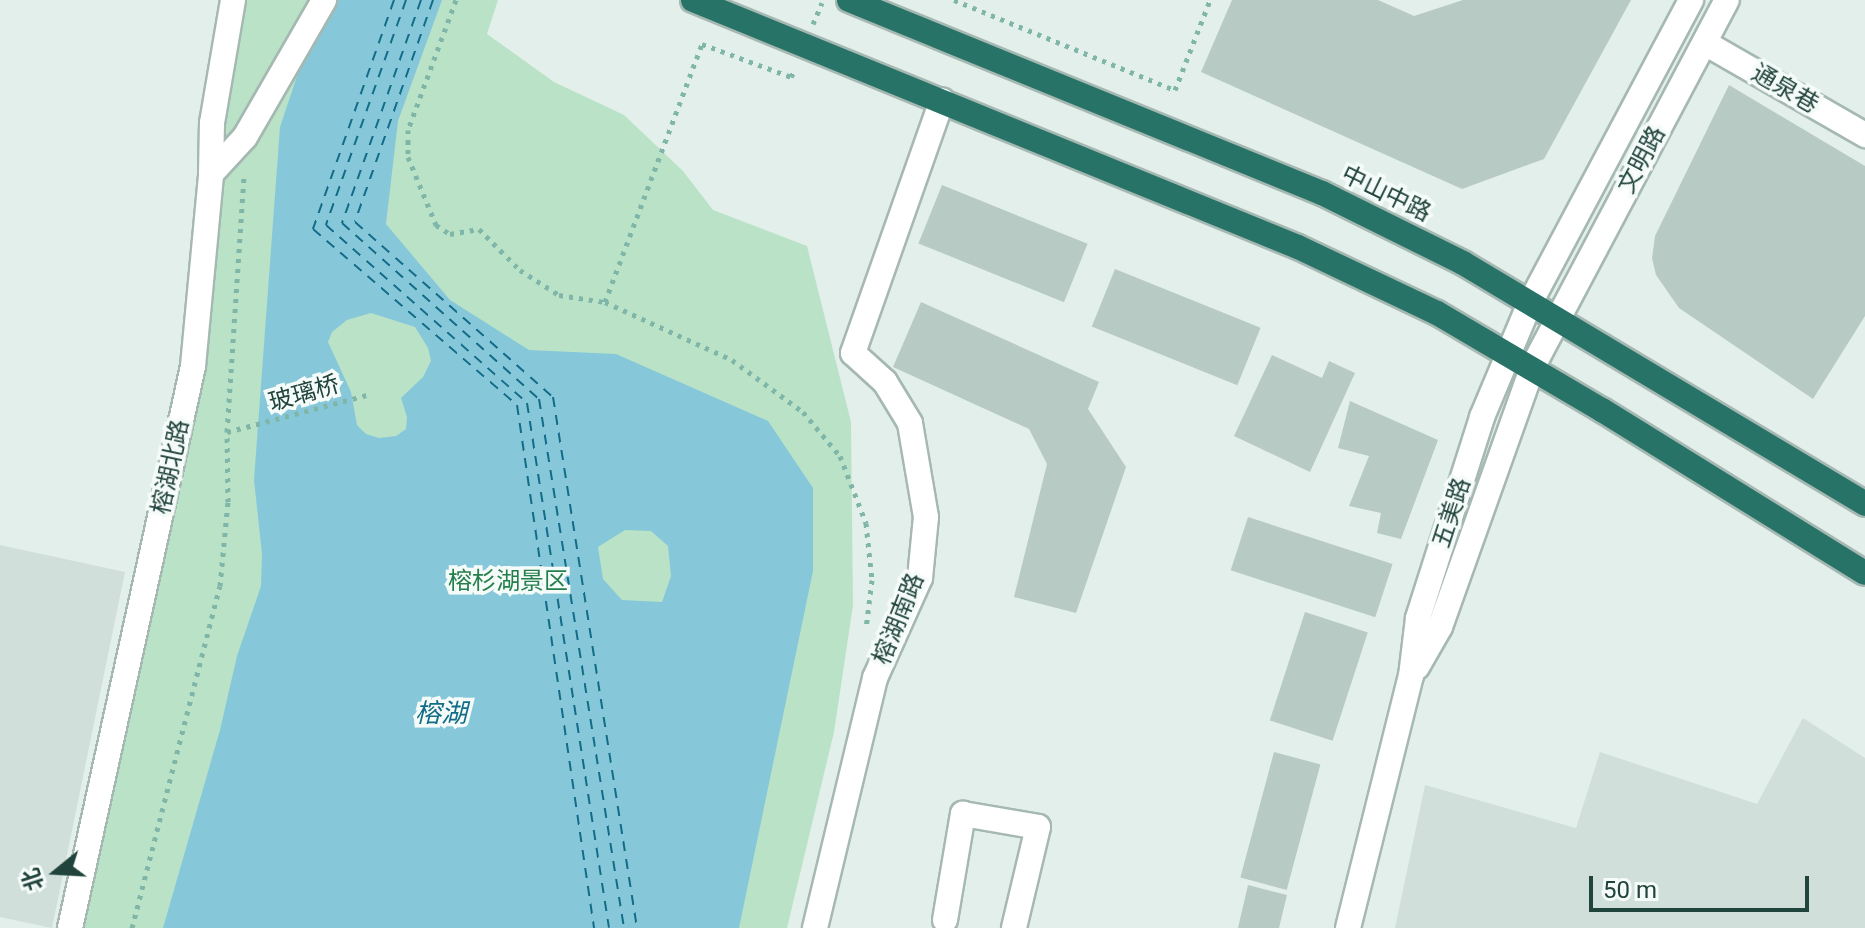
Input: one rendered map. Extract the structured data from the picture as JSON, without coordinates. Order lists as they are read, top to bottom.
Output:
{
  "streets": {
    "highway": ["中山中路"],
    "street": [
      "通泉巷",
      "文明路",
      "榕湖北路",
      "五美路",
      "榕湖南路"
    ],
    "path": ["玻璃桥"]
  },
  "crossings": [
    ["通泉巷", "文明路"],
    ["文明路", "中山中路"],
    ["文明路", "五美路"]
  ],
  "water": ["榕湖"],
  "parks": ["榕杉湖景区"],
  "scale_bar": "50 m",
  "north": "left"
}
